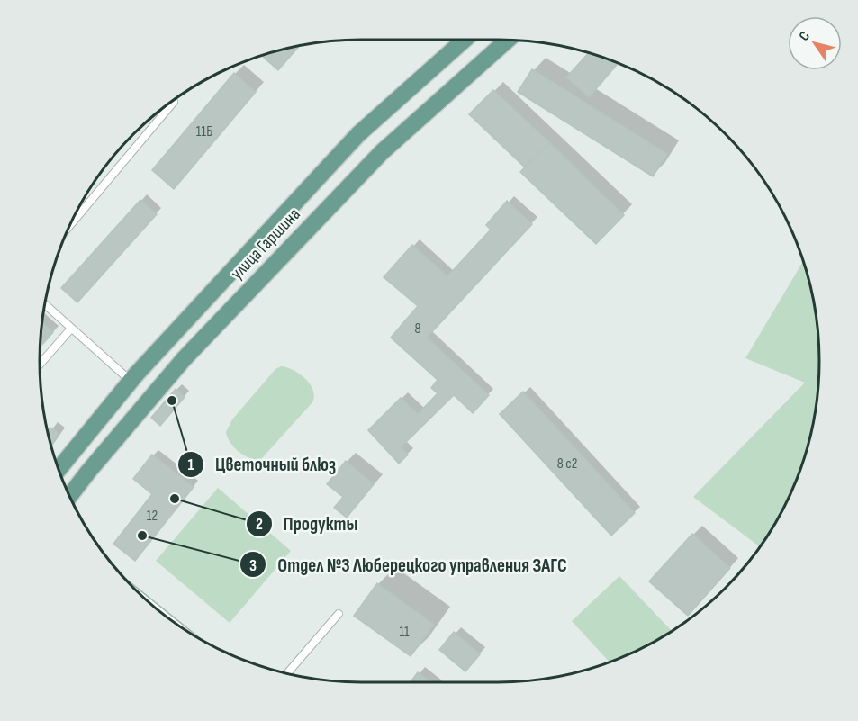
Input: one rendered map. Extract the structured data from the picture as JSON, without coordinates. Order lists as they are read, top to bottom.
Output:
{
  "streets": {
    "main road": ["улица Гаршина"]
  },
  "places": ["Цветочный блюз", "Продукты", "Отдел №3 Люберецкого управления ЗАГС"],
  "house_numbers": [
    "11Б",
    "8",
    "8 с2",
    "12",
    "11"
  ],
  "north": "top left"
}
